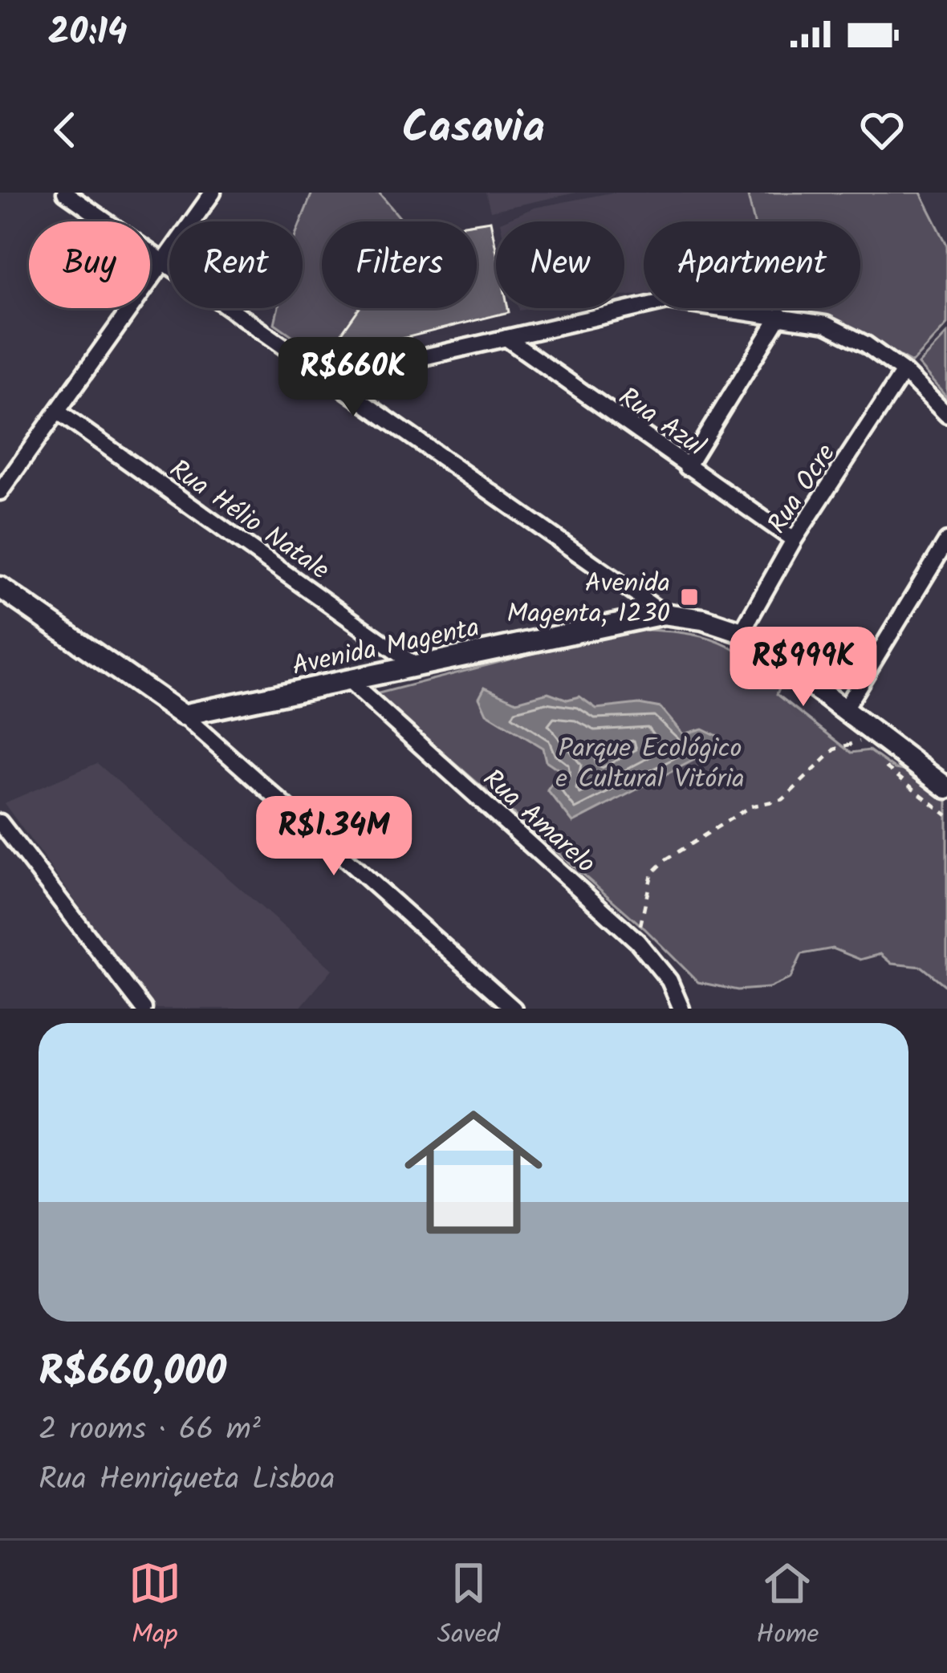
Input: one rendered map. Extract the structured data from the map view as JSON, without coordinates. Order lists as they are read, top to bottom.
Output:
{
  "streets": {
    "street": [
      "Rua Azul",
      "Rua Ocre",
      "Rua Hélio Natale",
      "Avenida Magenta",
      "Rua Amarelo"
    ]
  },
  "crossings": [
    ["Rua Azul", "Rua Ocre"],
    ["Rua Ocre", "Avenida Magenta"],
    ["Rua Hélio Natale", "Avenida Magenta"],
    ["Avenida Magenta", "Rua Amarelo"]
  ],
  "parks": ["Parque Ecológico e Cultural Vitória"],
  "places": {
    "transit": ["Avenida Magenta, 1230"]
  },
  "page": {
    "status": "20:14",
    "header": "Casavia",
    "chip": [
      "Buy",
      "Rent",
      "Filters",
      "New",
      "Apartment"
    ],
    "price": ["R$660K", "R$999K", "R$1.34M"],
    "list": [
      {
        "name": "R$660,000",
        "note": "2 rooms · 66 m² · Rua Henriqueta Lisboa"
      }
    ],
    "tabs": ["Map", "Saved", "Home"]
  }
}
